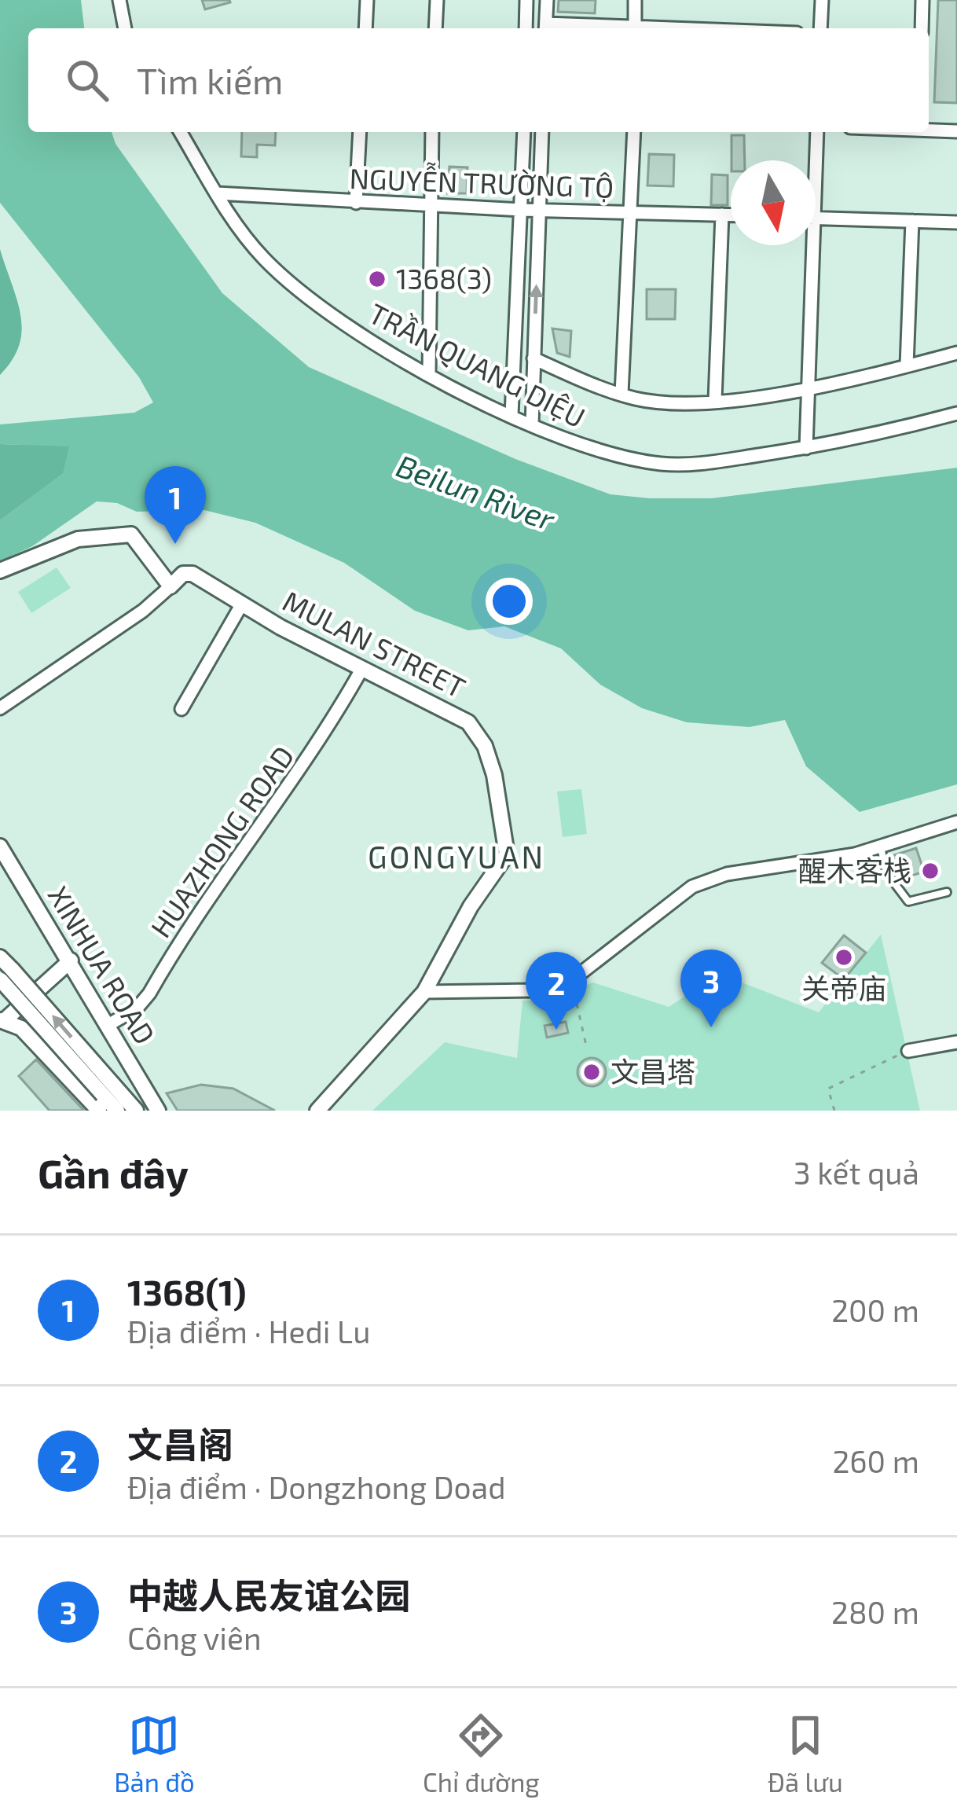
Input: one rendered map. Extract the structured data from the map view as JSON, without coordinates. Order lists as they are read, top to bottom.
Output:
{
  "streets": {
    "street": [
      "NGUYỄN TRƯỜNG TỘ",
      "TRẦN QUANG DIỆU",
      "MULAN STREET",
      "HUAZHONG ROAD",
      "XINHUA ROAD"
    ]
  },
  "crossings": [
    ["NGUYỄN TRƯỜNG TỘ", "TRẦN QUANG DIỆU"],
    ["MULAN STREET", "HUAZHONG ROAD"],
    ["HUAZHONG ROAD", "XINHUA ROAD"]
  ],
  "districts": ["GONGYUAN"],
  "water": ["Beilun River"],
  "places": [
    "1368(3)",
    "醒木客栈",
    "关帝庙",
    "文昌塔"
  ],
  "north": "bottom",
  "page": {
    "search": "Tìm kiếm",
    "pins": ["1", "3", "2"],
    "heading": ["Gần đây", "3 kết quả"],
    "list": [
      {
        "mark": "1",
        "name": "1368(1)",
        "note": "Địa điểm · Hedi Lu",
        "value": "200 m"
      },
      {
        "mark": "2",
        "name": "文昌阁",
        "note": "Địa điểm · Dongzhong Doad",
        "value": "260 m"
      },
      {
        "mark": "3",
        "name": "中越人民友谊公园",
        "note": "Công viên",
        "value": "280 m"
      }
    ],
    "nav": ["Bản đồ", "Chỉ đường", "Đã lưu"]
  }
}
